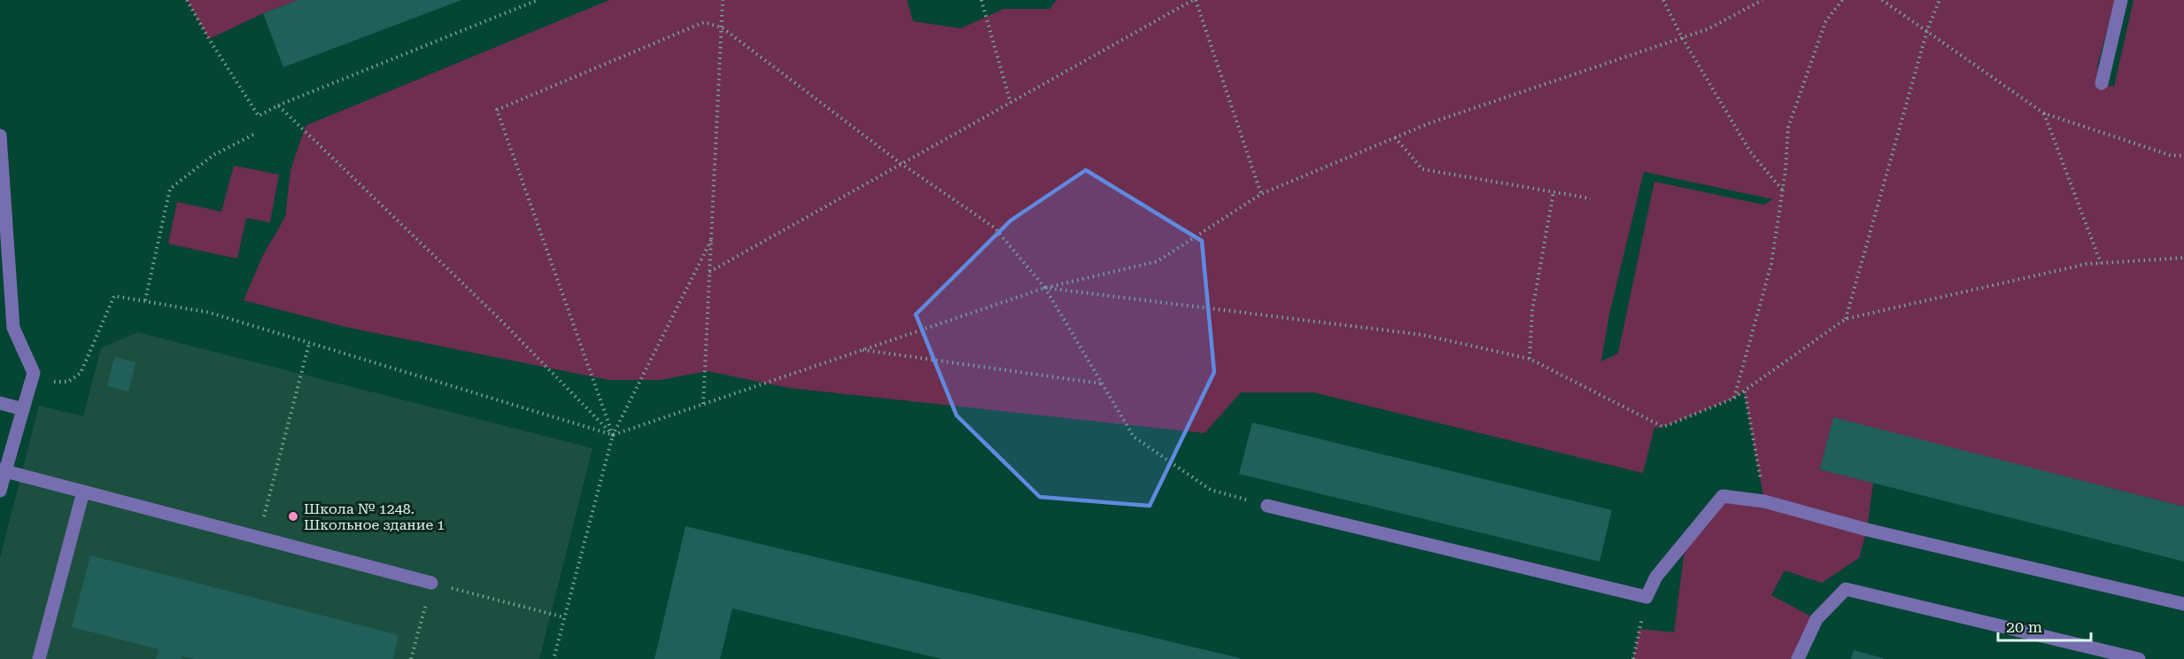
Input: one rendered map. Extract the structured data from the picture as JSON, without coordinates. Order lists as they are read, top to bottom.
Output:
{
  "places": ["Школа № 1248. Школьное здание 1"],
  "scale_bar": "20 m"
}
